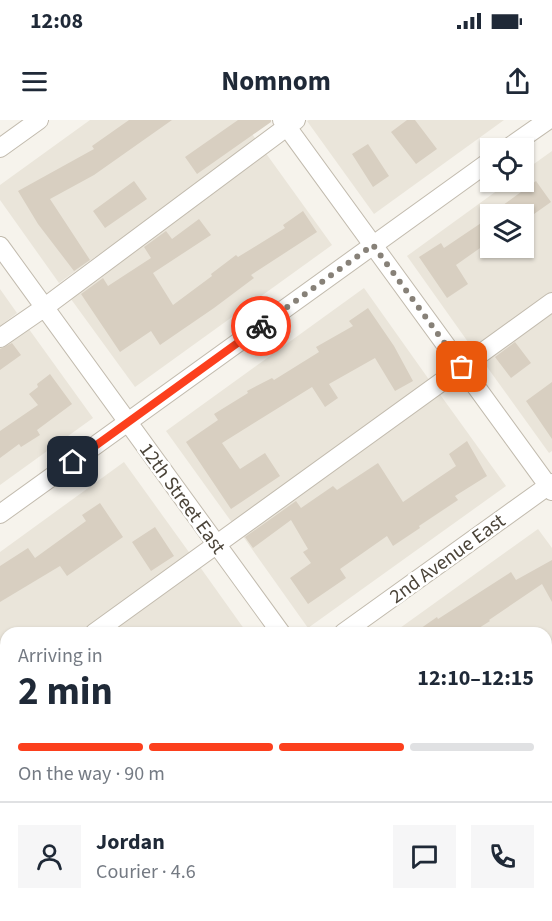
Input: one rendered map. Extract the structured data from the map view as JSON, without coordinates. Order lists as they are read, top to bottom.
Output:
{
  "streets": {
    "street": ["12th Street East", "2nd Avenue East"]
  },
  "page": {
    "status": "12:08",
    "header": "Nomnom",
    "heading": ["2 min", "Arriving in", "12:10–12:15"],
    "panel": ["Jordan", "Courier · 4.6"],
    "bar": "On the way · 90 m"
  }
}
